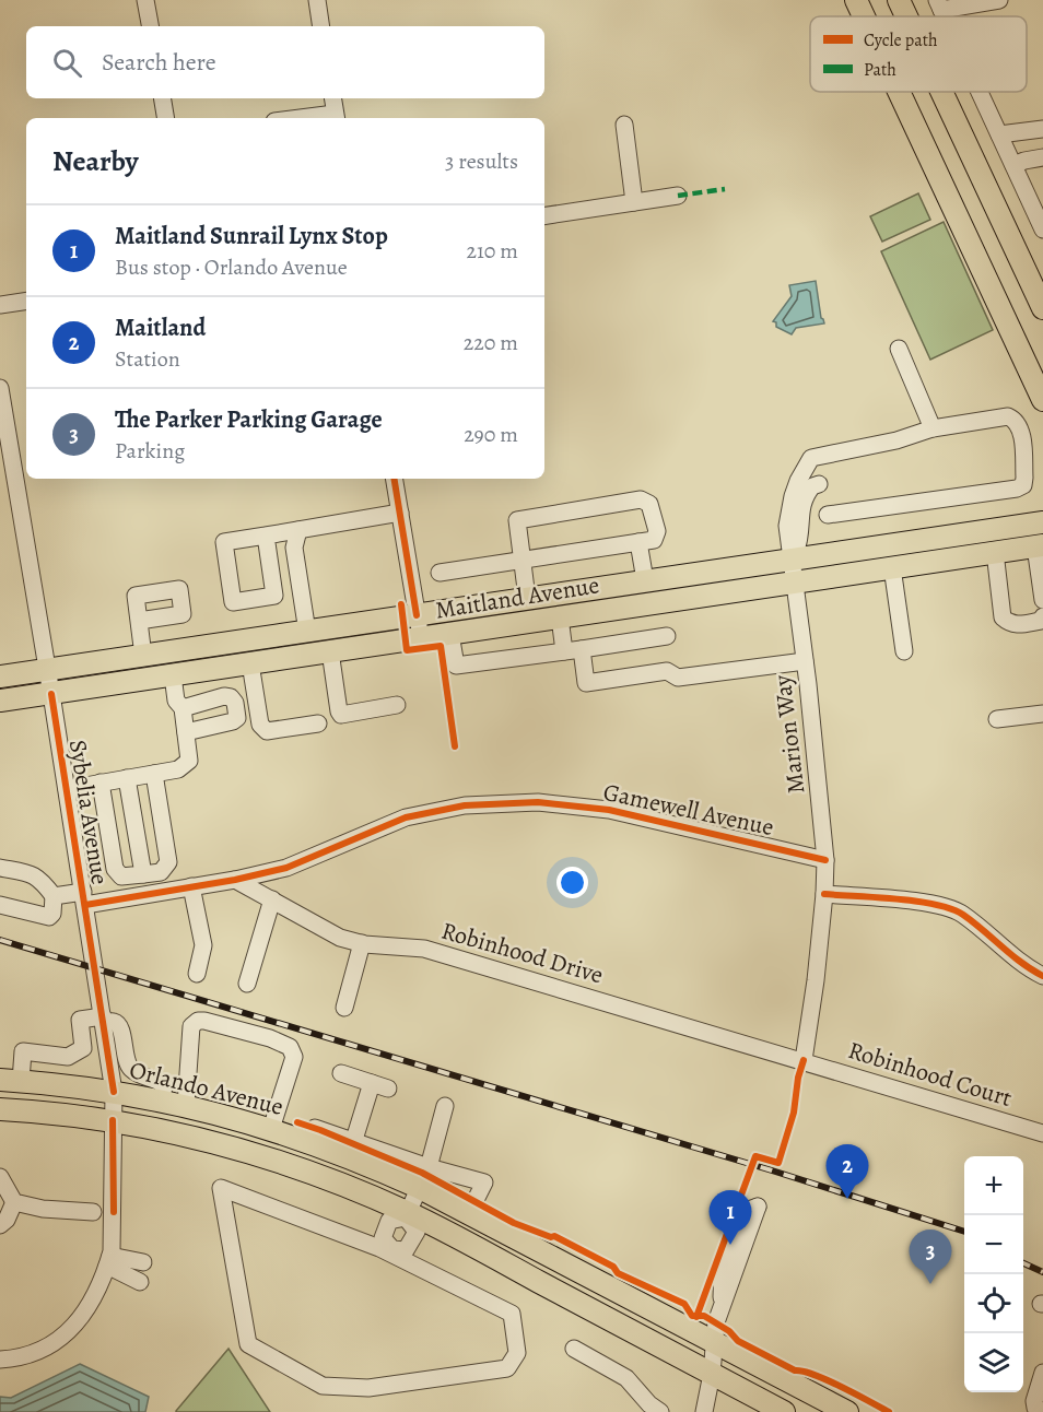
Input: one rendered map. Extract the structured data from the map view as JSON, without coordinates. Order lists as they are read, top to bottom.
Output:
{
  "streets": {
    "main road": ["Maitland Avenue", "Orlando Avenue"],
    "street": [
      "Marion Way",
      "Gamewell Avenue",
      "Sybelia Avenue",
      "Robinhood Drive",
      "Robinhood Court"
    ]
  },
  "crossings": [
    ["Maitland Avenue", "Marion Way"],
    ["Maitland Avenue", "Sybelia Avenue"],
    ["Marion Way", "Gamewell Avenue"],
    ["Marion Way", "Robinhood Drive"],
    ["Marion Way", "Robinhood Court"],
    ["Gamewell Avenue", "Sybelia Avenue"],
    ["Gamewell Avenue", "Robinhood Drive"],
    ["Sybelia Avenue", "Orlando Avenue"],
    ["Robinhood Drive", "Robinhood Court"]
  ],
  "legend": ["Cycle path", "Path"],
  "page": {
    "search": "Search here",
    "heading": ["Nearby", "3 results"],
    "list": [
      {
        "mark": "1",
        "name": "Maitland Sunrail Lynx Stop",
        "note": "Bus stop · Orlando Avenue",
        "value": "210 m"
      },
      {
        "mark": "2",
        "name": "Maitland",
        "note": "Station",
        "value": "220 m"
      },
      {
        "mark": "3",
        "name": "The Parker Parking Garage",
        "note": "Parking",
        "value": "290 m"
      }
    ],
    "pins": ["2", "1", "3"],
    "map_buttons": ["+", "−"]
  }
}
